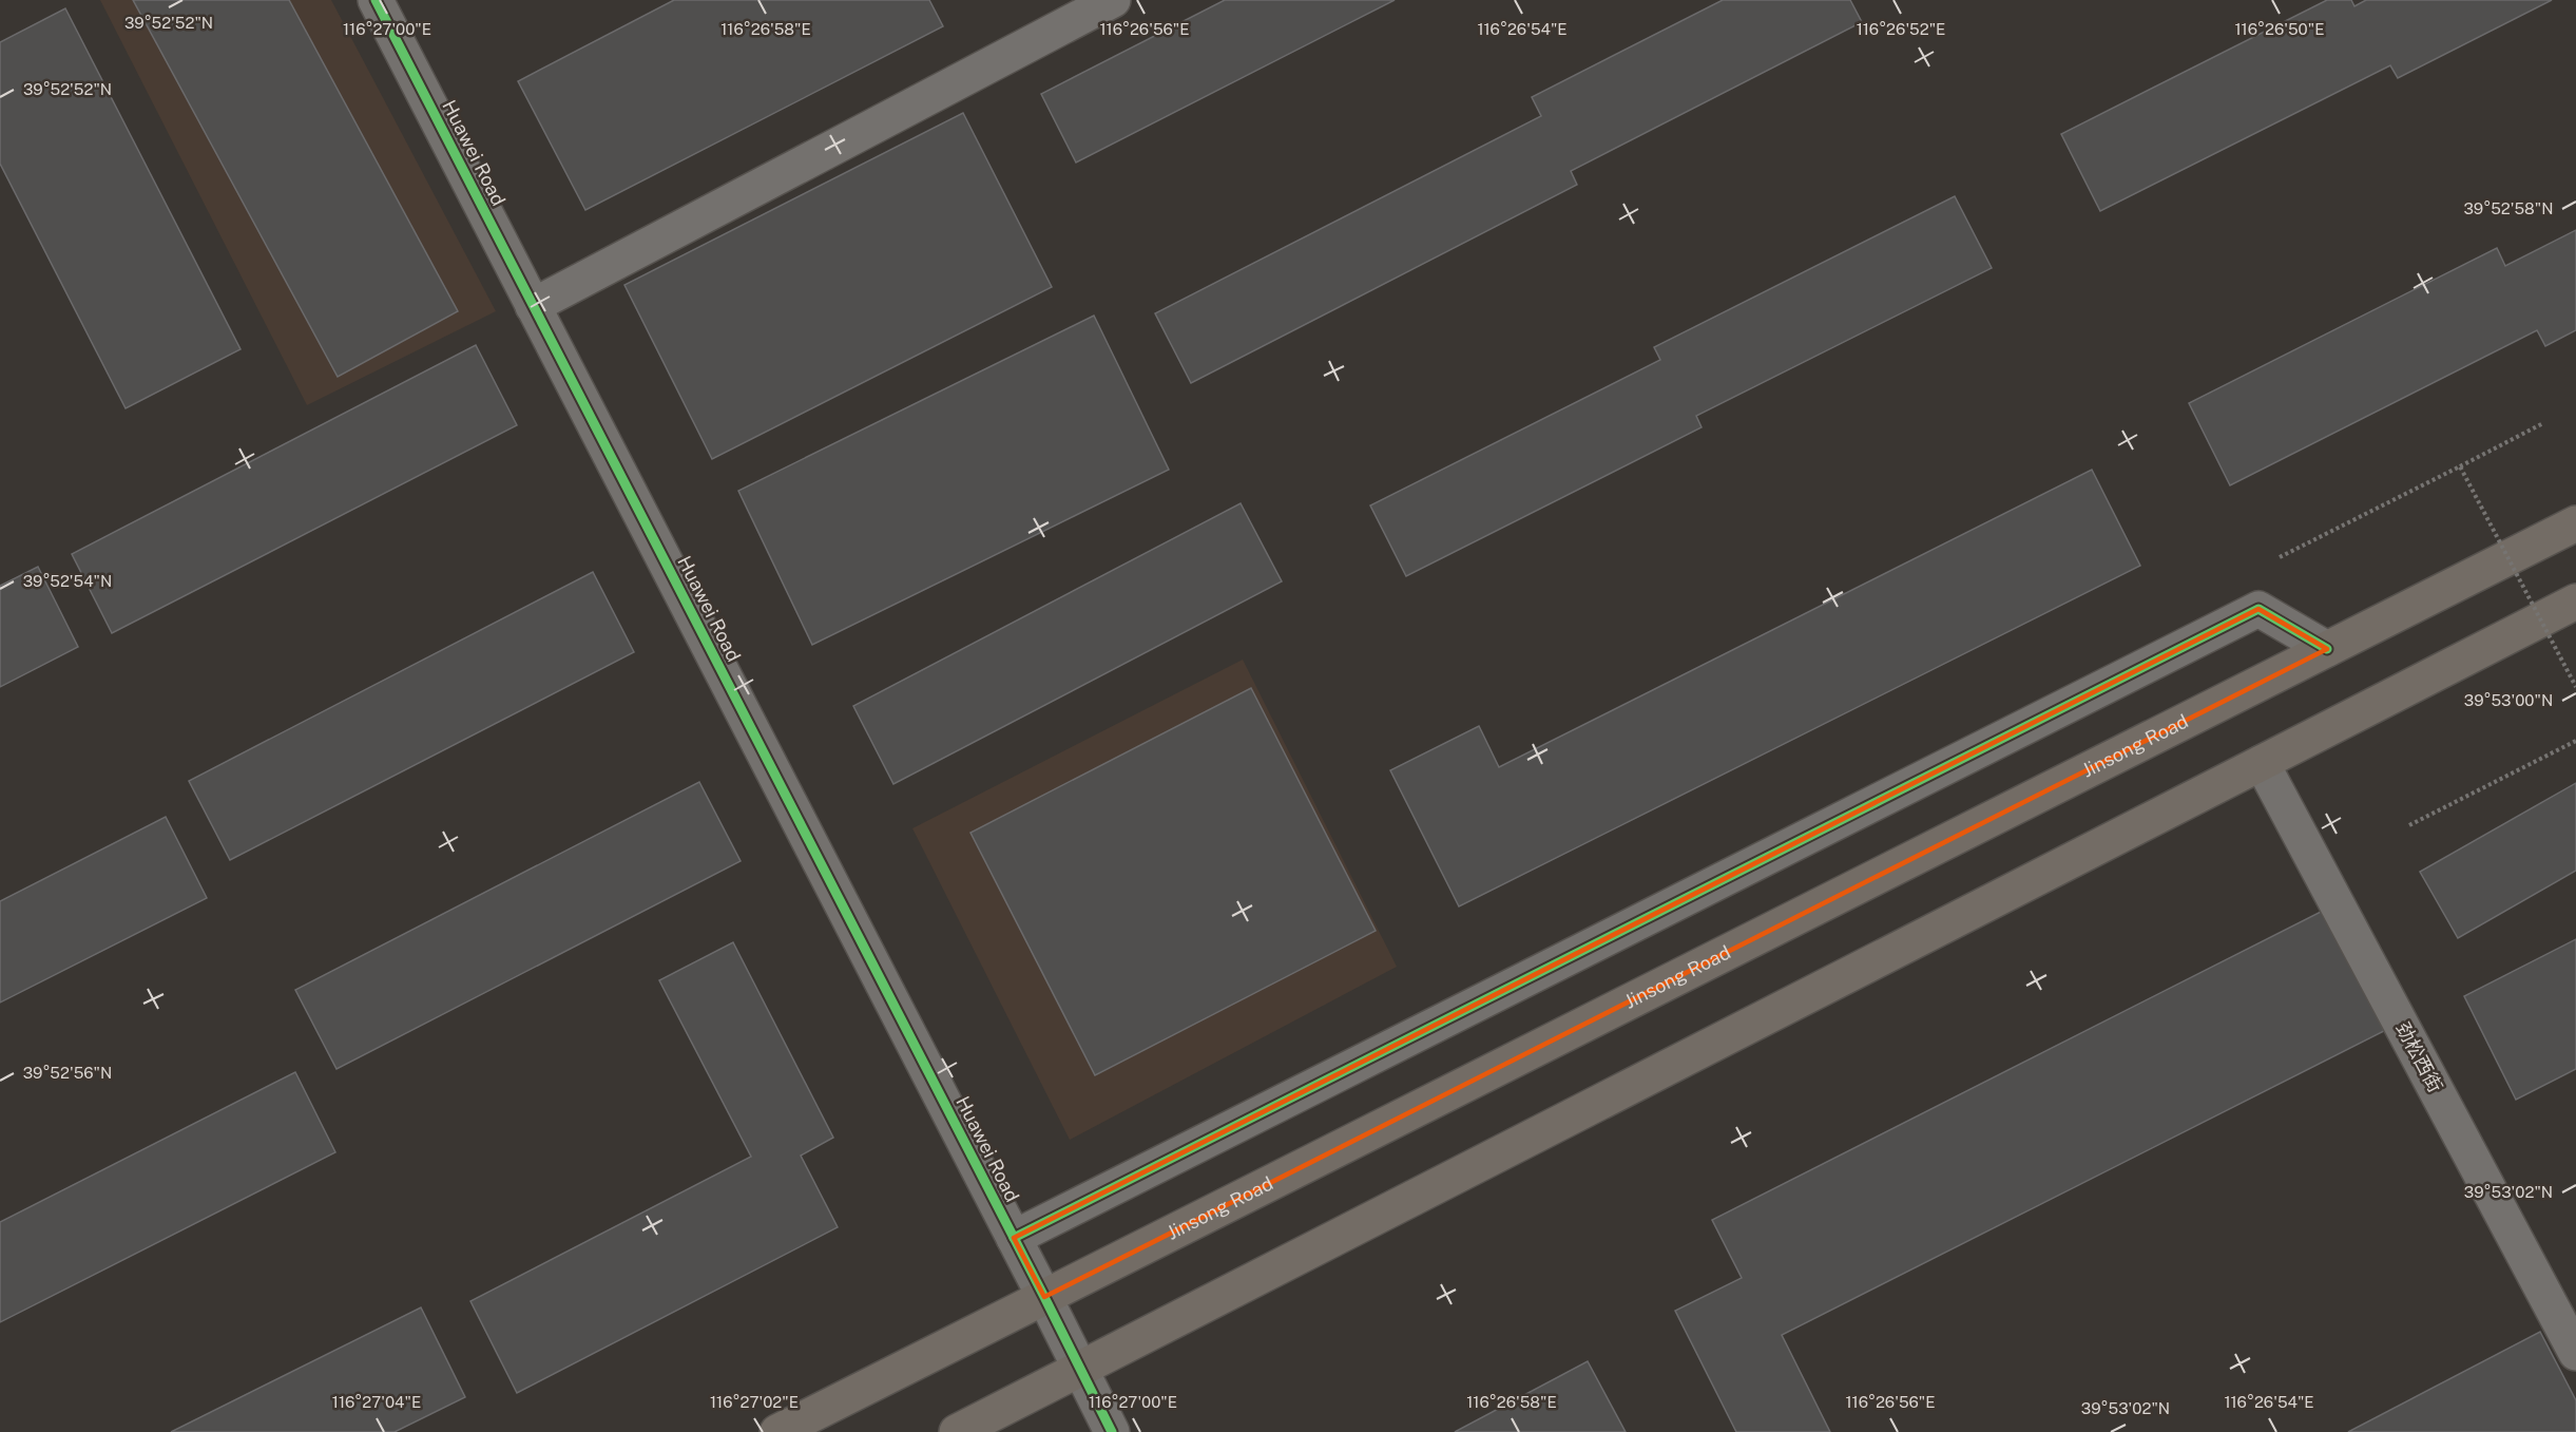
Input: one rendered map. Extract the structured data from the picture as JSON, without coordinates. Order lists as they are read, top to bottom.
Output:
{
  "streets": {
    "main road": ["Jinsong Road"],
    "street": ["Huawei Road", "劲松西街"]
  },
  "crossings": [
    ["Huawei Road", "Jinsong Road"]
  ],
  "coordinates": [
    "39°52'52\"N",
    "116°27'00\"E",
    "116°26'58\"E",
    "116°26'56\"E",
    "116°26'54\"E",
    "116°26'52\"E",
    "116°26'50\"E",
    "39°52'58\"N",
    "39°52'54\"N",
    "39°53'00\"N",
    "39°52'56\"N",
    "39°53'02\"N",
    "116°27'04\"E",
    "116°27'02\"E"
  ]
}
